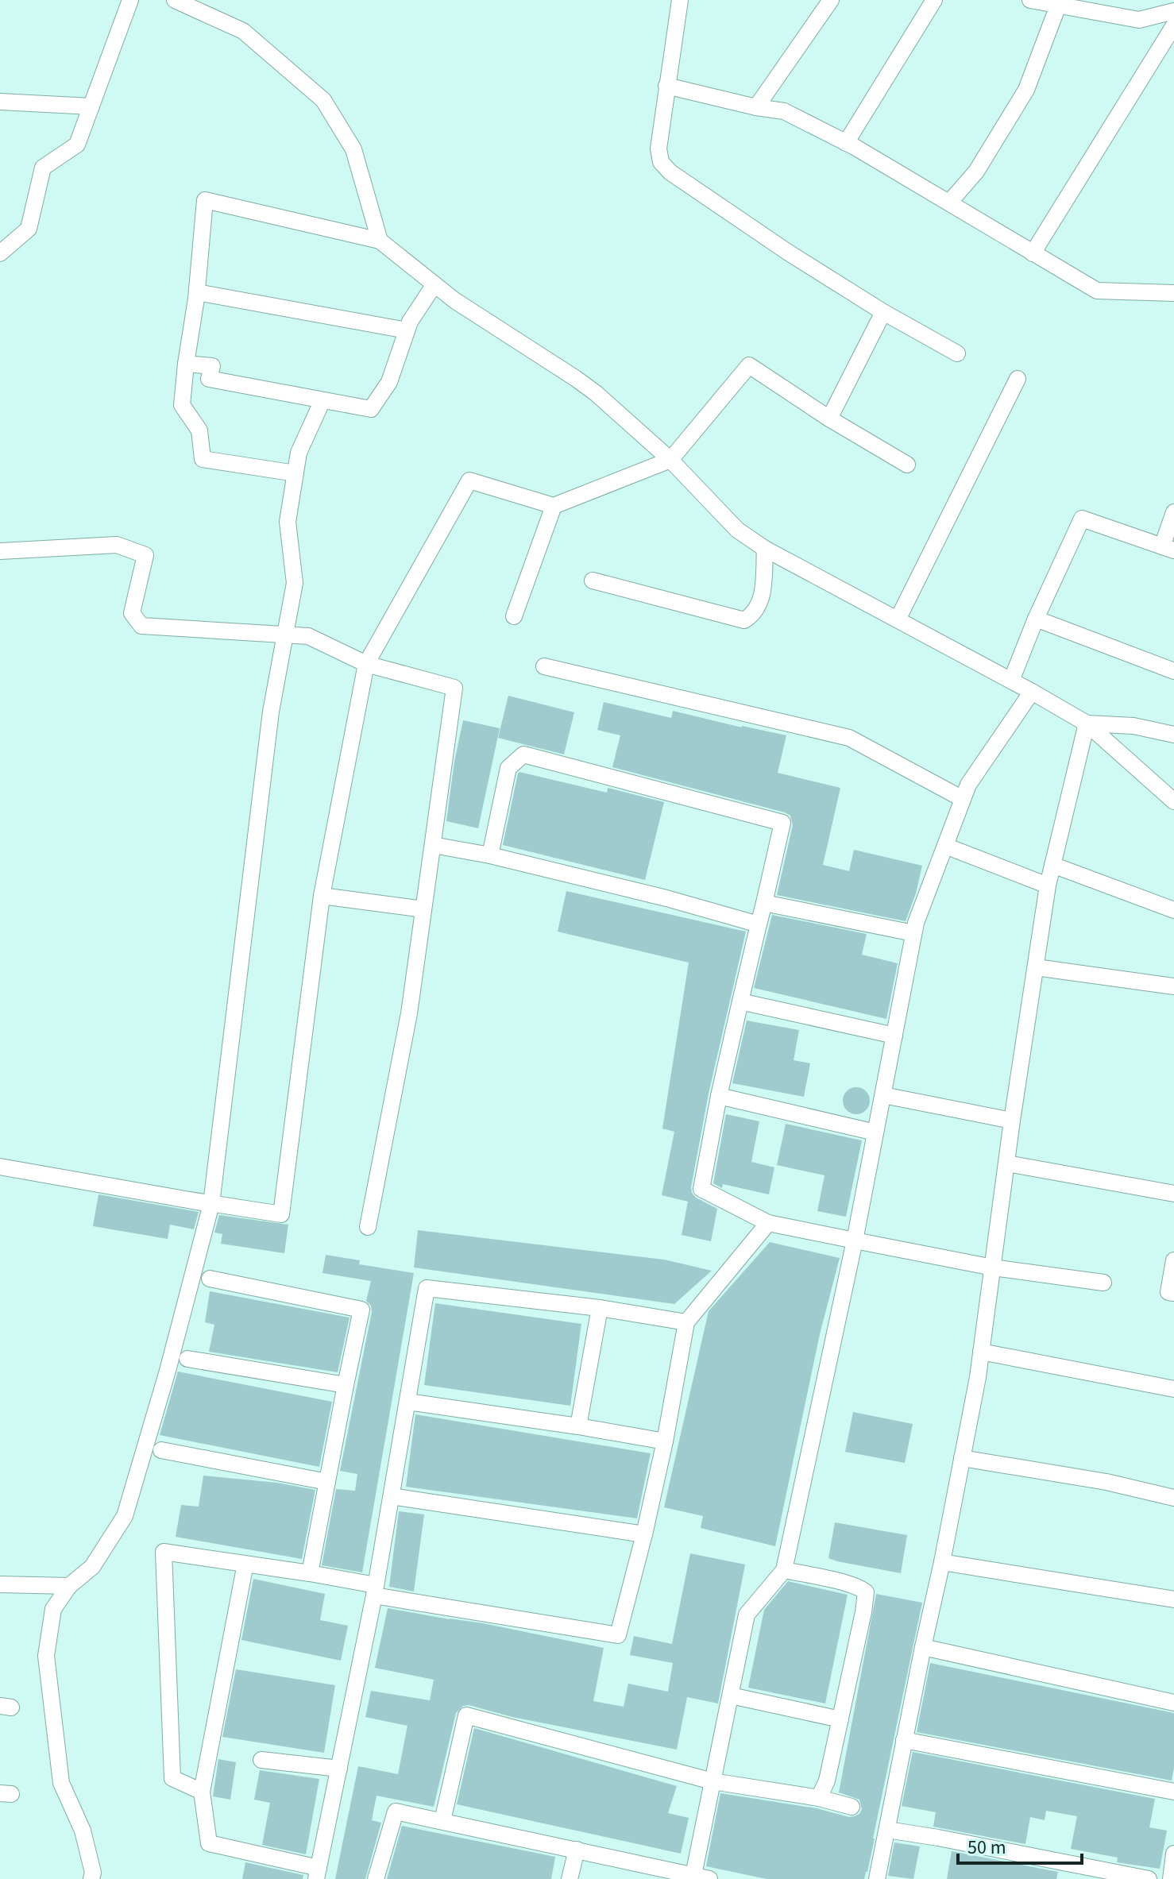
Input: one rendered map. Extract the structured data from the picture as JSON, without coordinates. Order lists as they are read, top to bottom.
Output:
{
  "scale_bar": "50 m"
}
